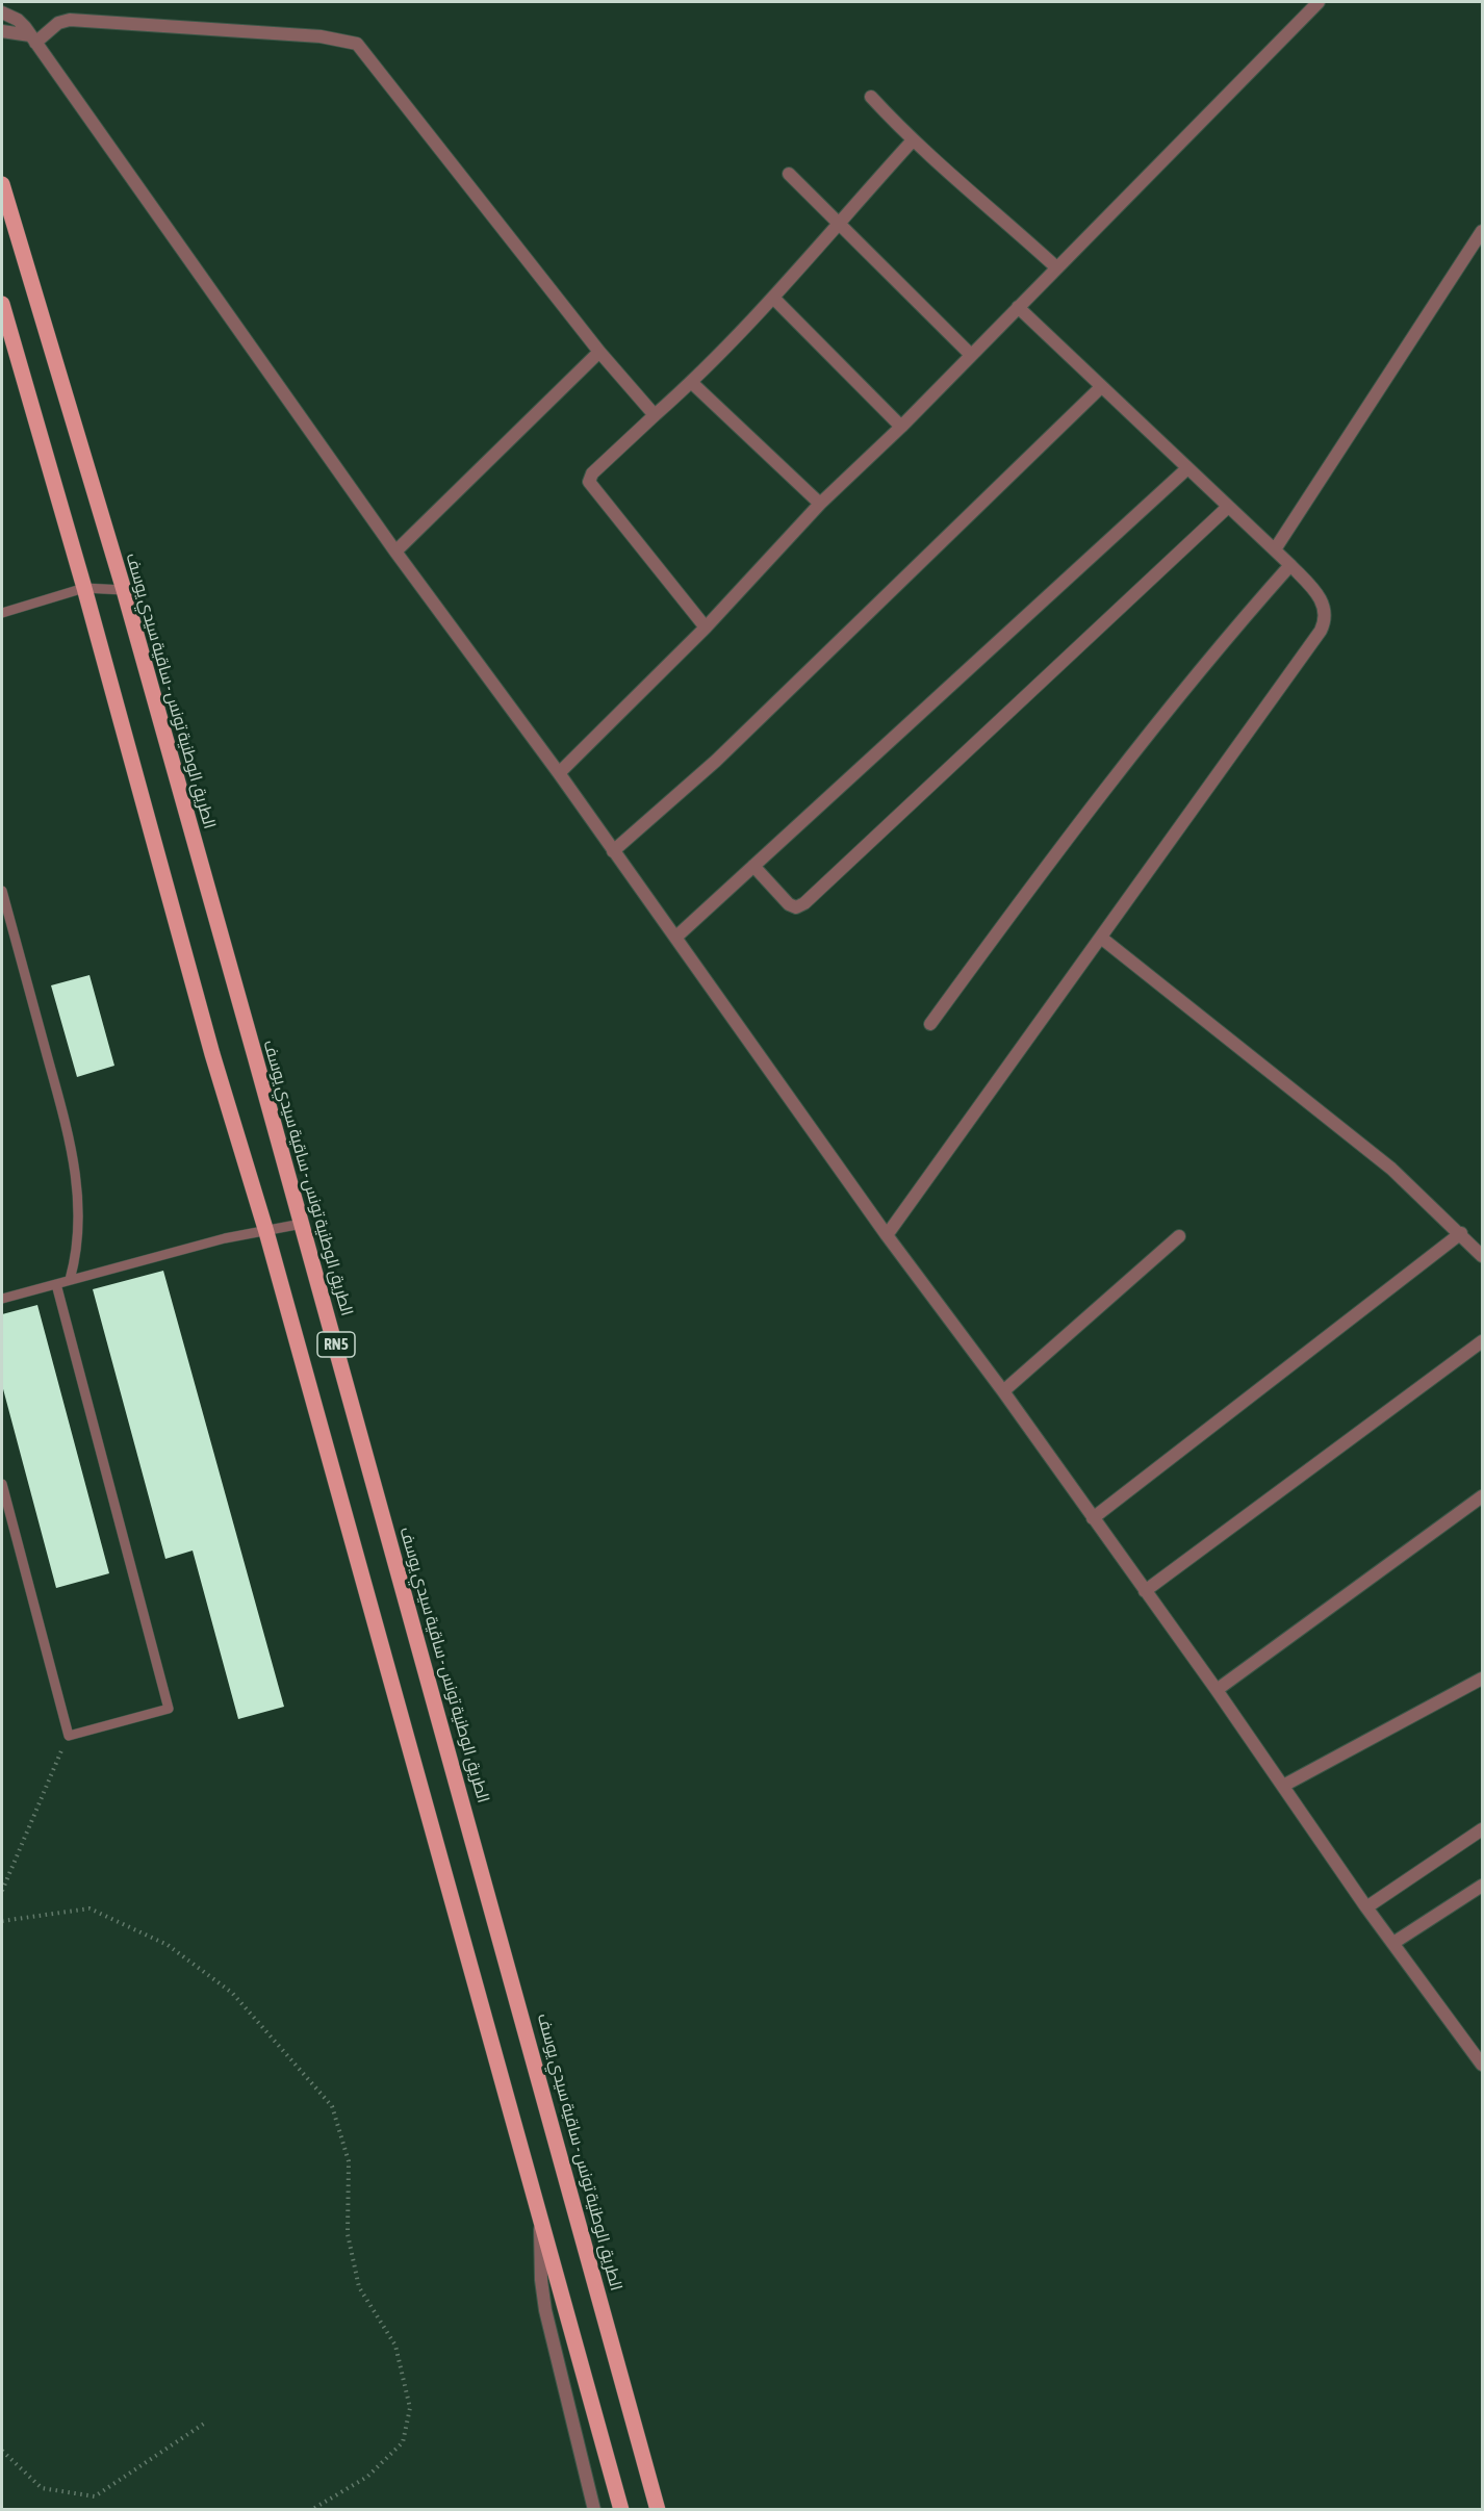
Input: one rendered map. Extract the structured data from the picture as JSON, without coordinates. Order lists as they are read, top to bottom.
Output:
{
  "streets": {
    "main road": ["الطريق الوطنية تونس - ساقية سيدي يوسف", "RN5"]
  }
}
